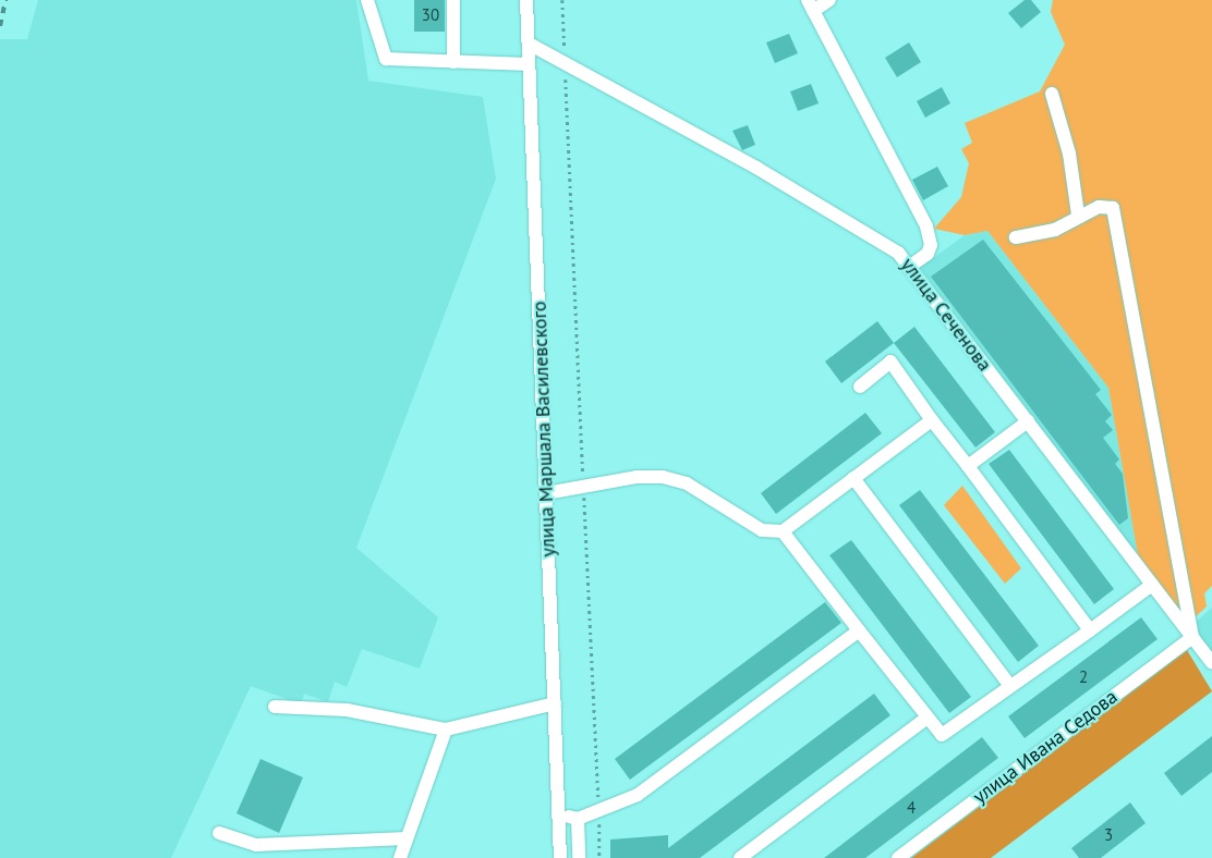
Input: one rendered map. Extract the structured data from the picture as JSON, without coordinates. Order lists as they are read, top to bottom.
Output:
{
  "streets": {
    "street": ["улица Сеченова", "улица Маршала Василевского", "улица Ивана Седова"]
  },
  "crossings": [
    ["улица Сеченова", "улица Маршала Василевского"],
    ["улица Сеченова", "улица Ивана Седова"]
  ],
  "house_numbers": [
    "30",
    "2",
    "4",
    "3"
  ]
}
